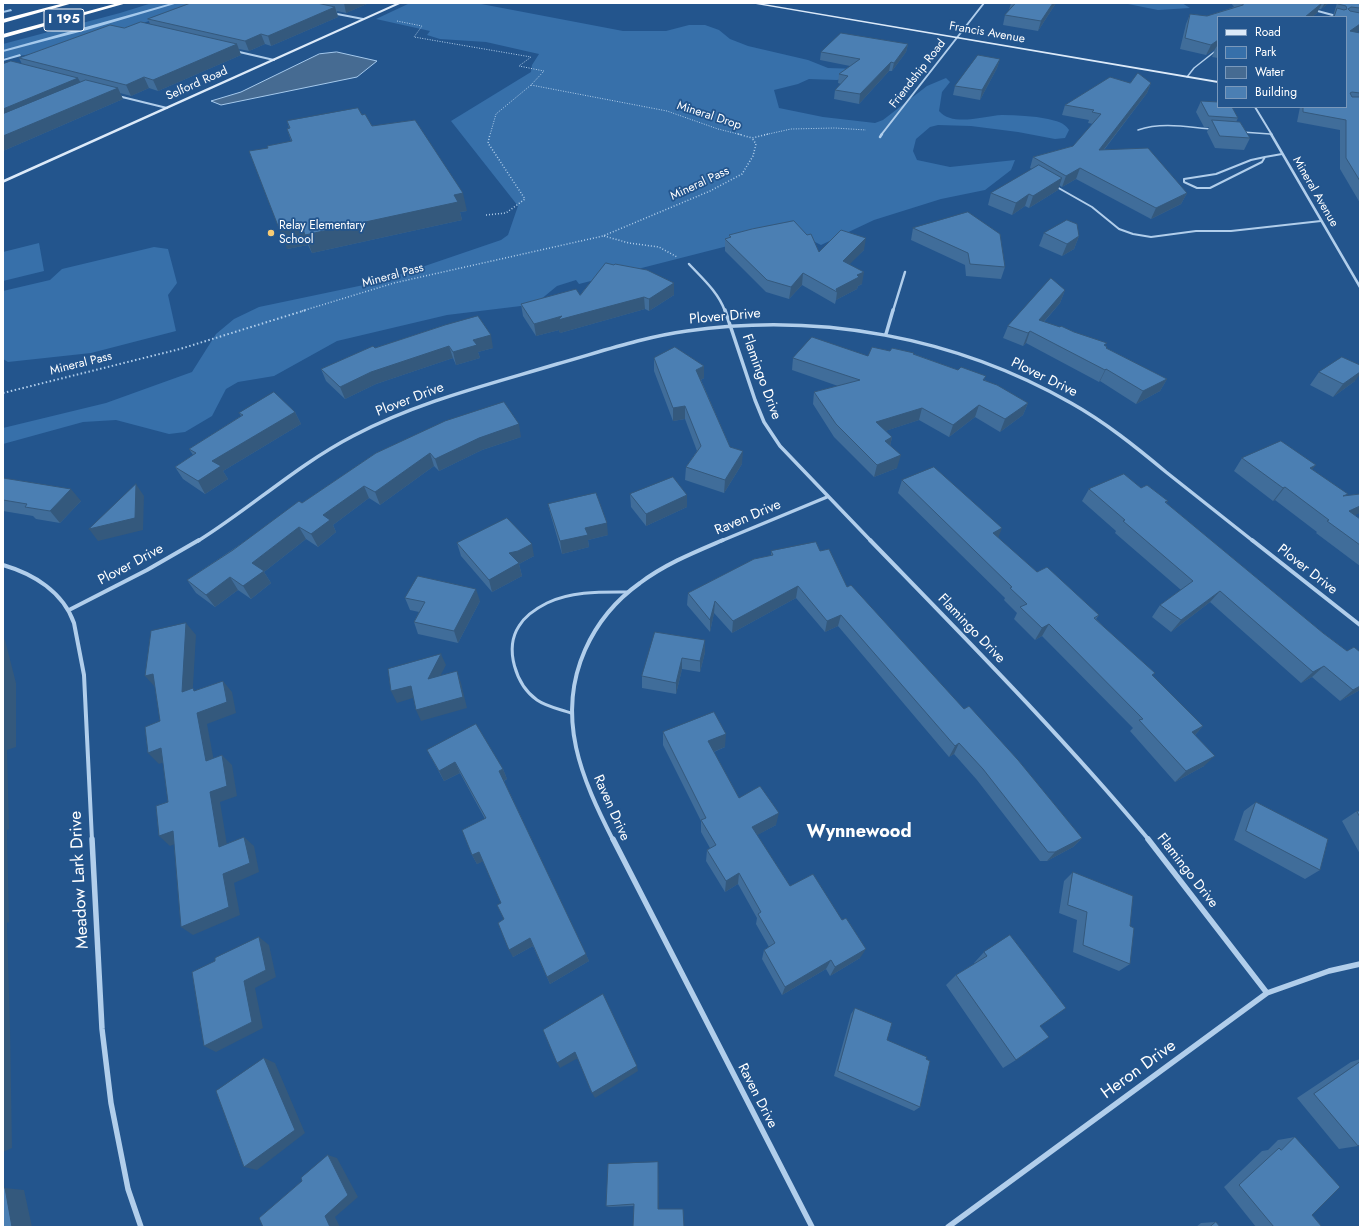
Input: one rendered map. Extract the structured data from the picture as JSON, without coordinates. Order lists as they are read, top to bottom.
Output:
{
  "streets": {
    "highway": ["I 195"],
    "street": [
      "Francis Avenue",
      "Friendship Road",
      "Selford Road",
      "Mineral Avenue",
      "Plover Drive",
      "Flamingo Drive",
      "Raven Drive",
      "Meadow Lark Drive",
      "Heron Drive"
    ],
    "path": ["Mineral Drop", "Mineral Pass"]
  },
  "crossings": [
    ["Francis Avenue", "Friendship Road"],
    ["Friendship Road", "Mineral Drop"],
    ["Mineral Drop", "Mineral Pass"],
    ["Plover Drive", "Flamingo Drive"],
    ["Plover Drive", "Meadow Lark Drive"],
    ["Flamingo Drive", "Raven Drive"],
    ["Flamingo Drive", "Heron Drive"]
  ],
  "districts": ["Wynnewood"],
  "places": ["Relay Elementary School"],
  "legend": [
    "Road",
    "Park",
    "Water",
    "Building"
  ]
}
